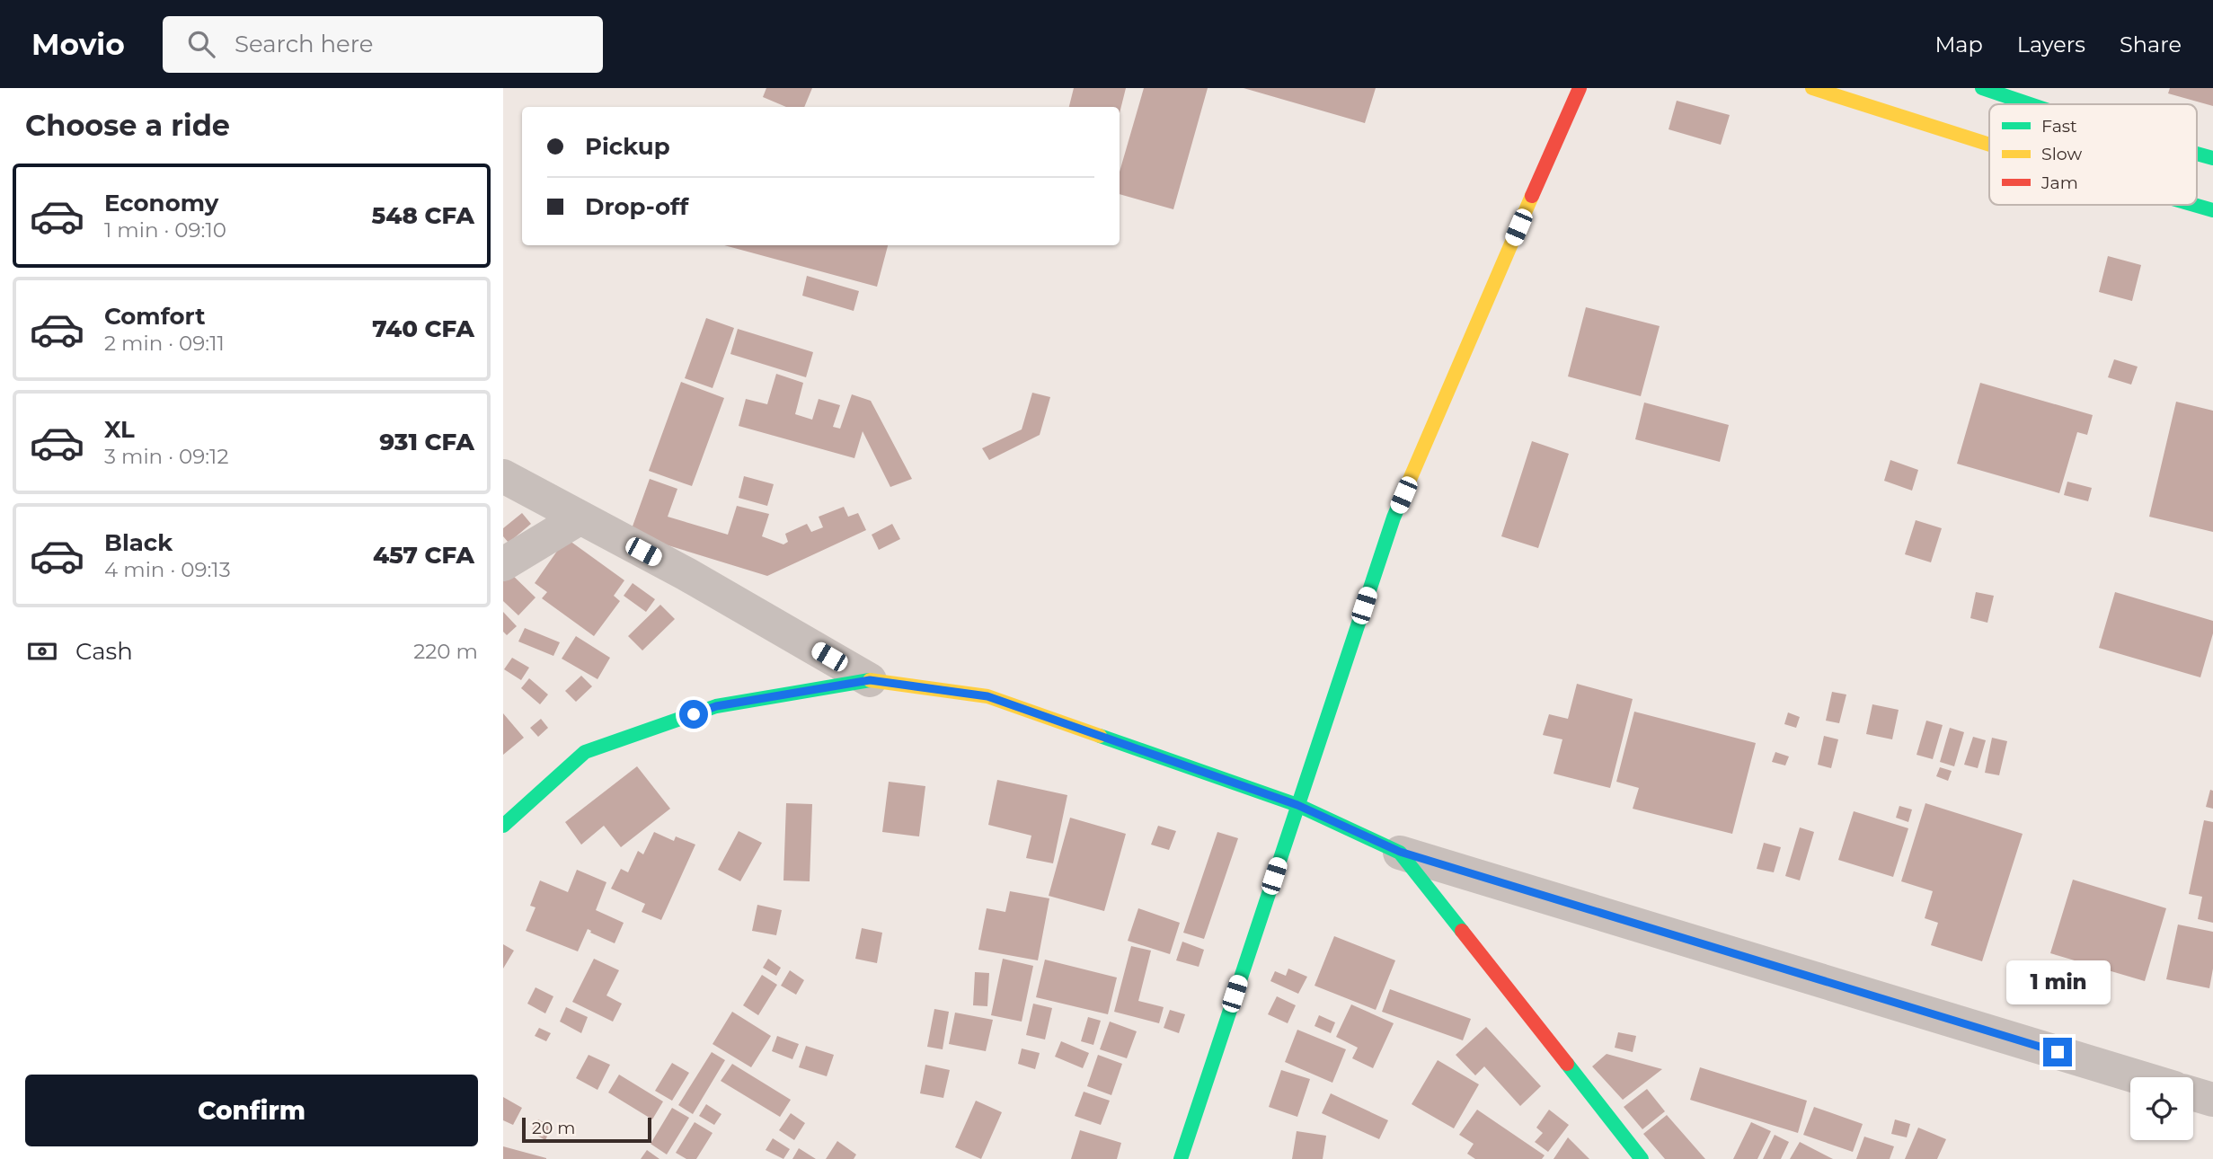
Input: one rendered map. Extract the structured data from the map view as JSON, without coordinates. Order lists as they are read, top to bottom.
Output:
{
  "legend": ["Fast", "Slow", "Jam"],
  "scale_bar": "20 m",
  "page": {
    "header": "Movio",
    "search": "Search here",
    "nav": ["Map", "Layers", "Share"],
    "heading": "Choose a ride",
    "banner": ["Pickup", "Drop-off"],
    "list": [
      {
        "name": "Economy",
        "note": "1 min · 09:10",
        "value": "548 CFA"
      },
      {
        "name": "Comfort",
        "note": "2 min · 09:11",
        "value": "740 CFA"
      },
      {
        "name": "XL",
        "note": "3 min · 09:12",
        "value": "931 CFA"
      },
      {
        "name": "Black",
        "note": "4 min · 09:13",
        "value": "457 CFA"
      }
    ],
    "pay": ["Cash", "220 m"],
    "bubble": "1 min",
    "buttons": "Confirm",
    "scale": "20 m"
  }
}
